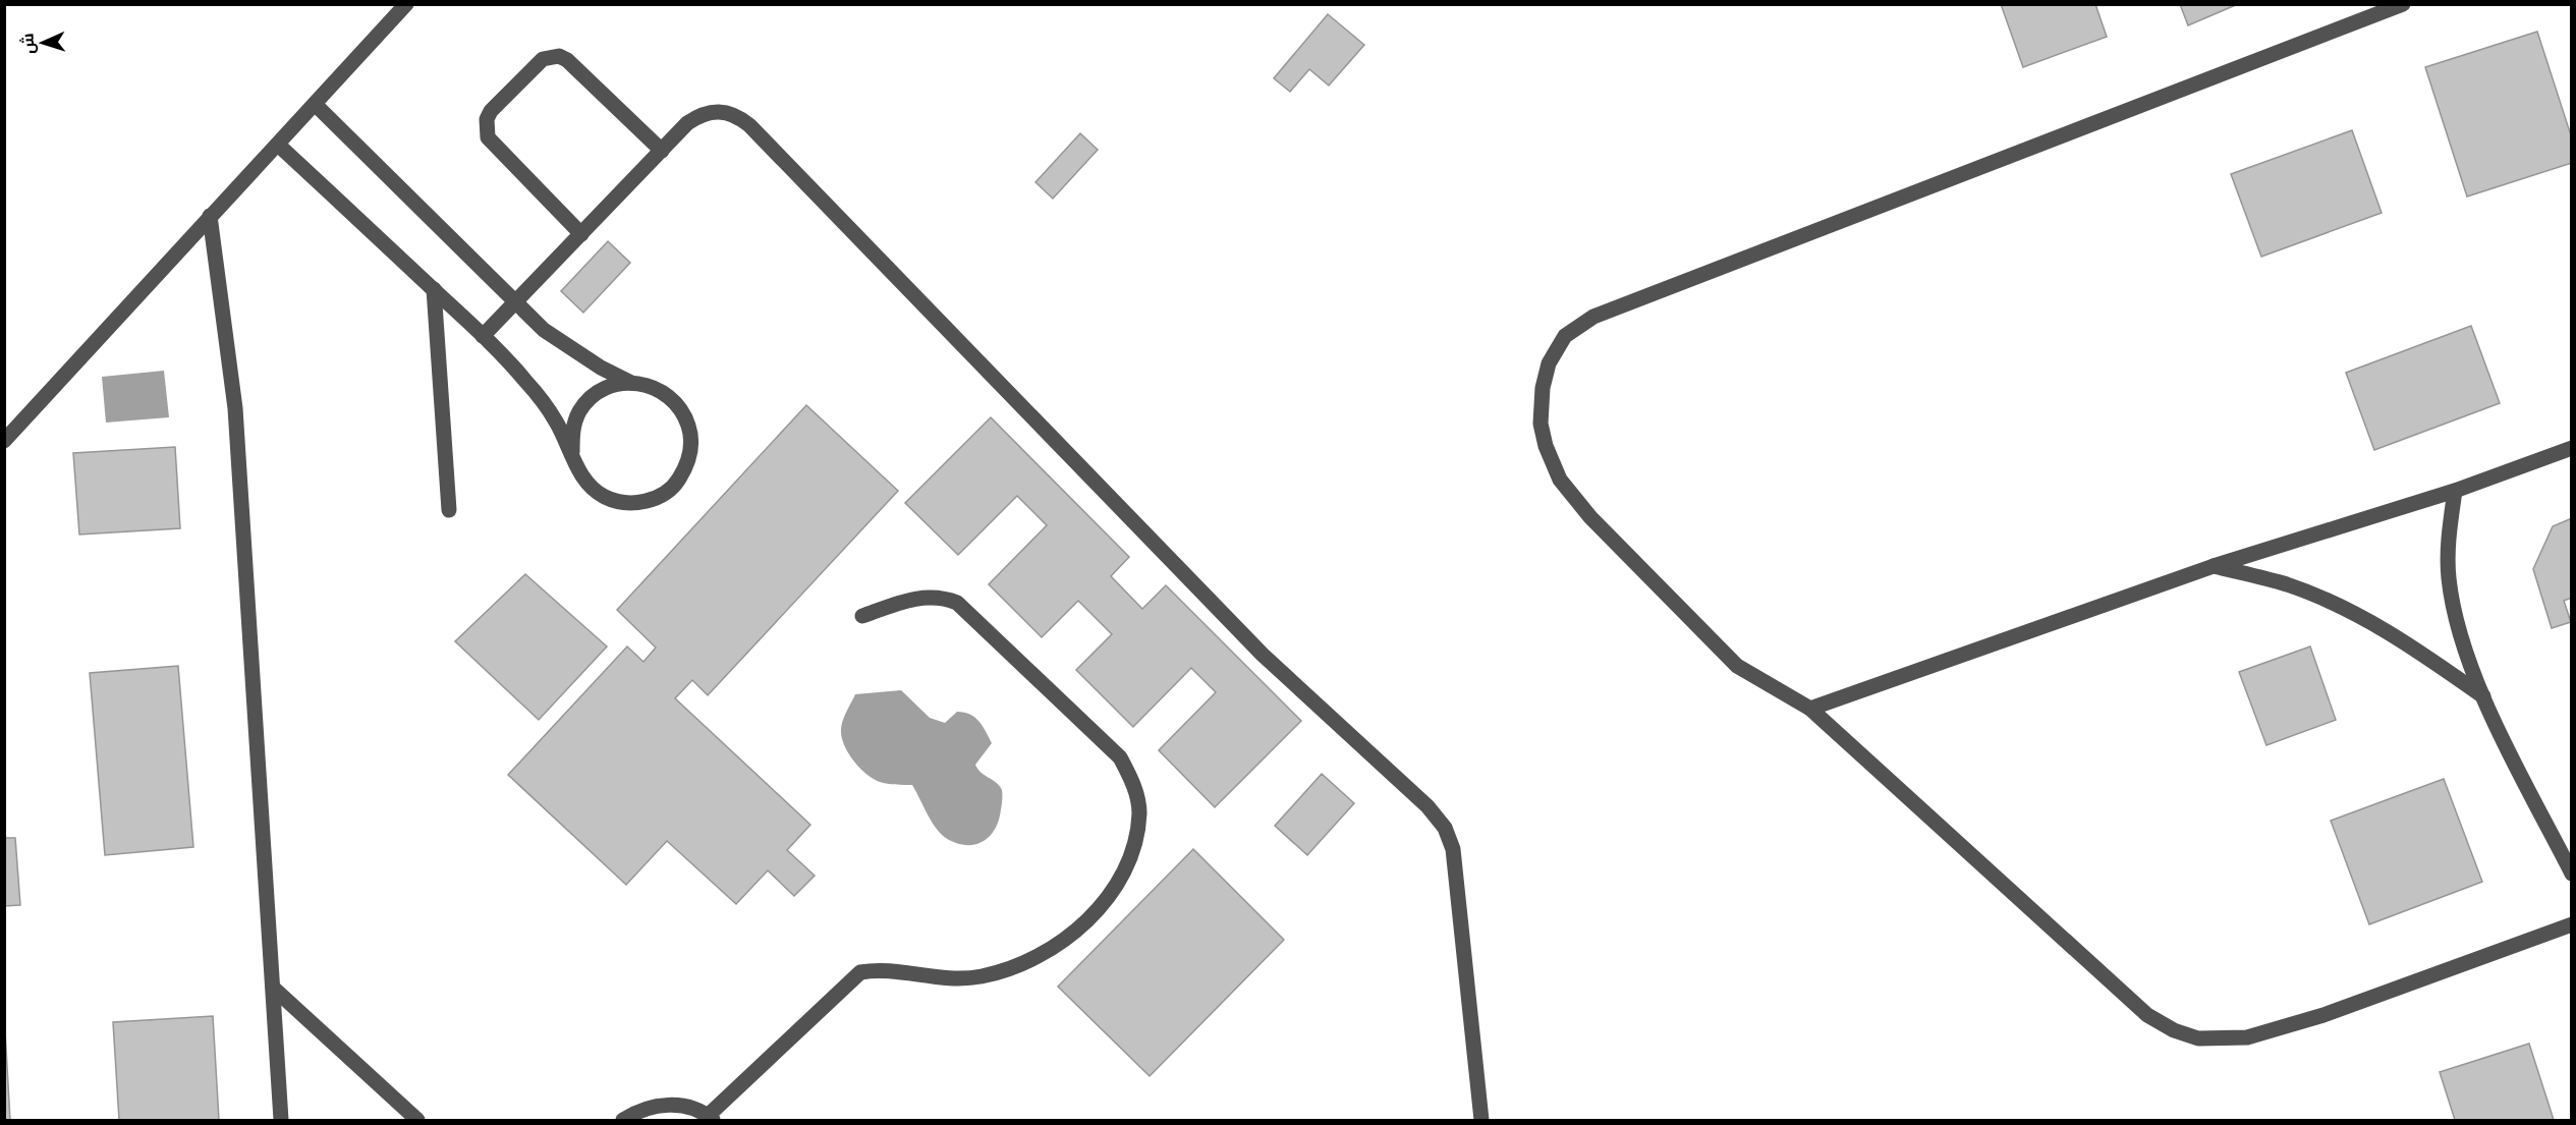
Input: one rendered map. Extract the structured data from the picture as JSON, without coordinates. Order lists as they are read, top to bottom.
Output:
{
  "north": "left"
}
